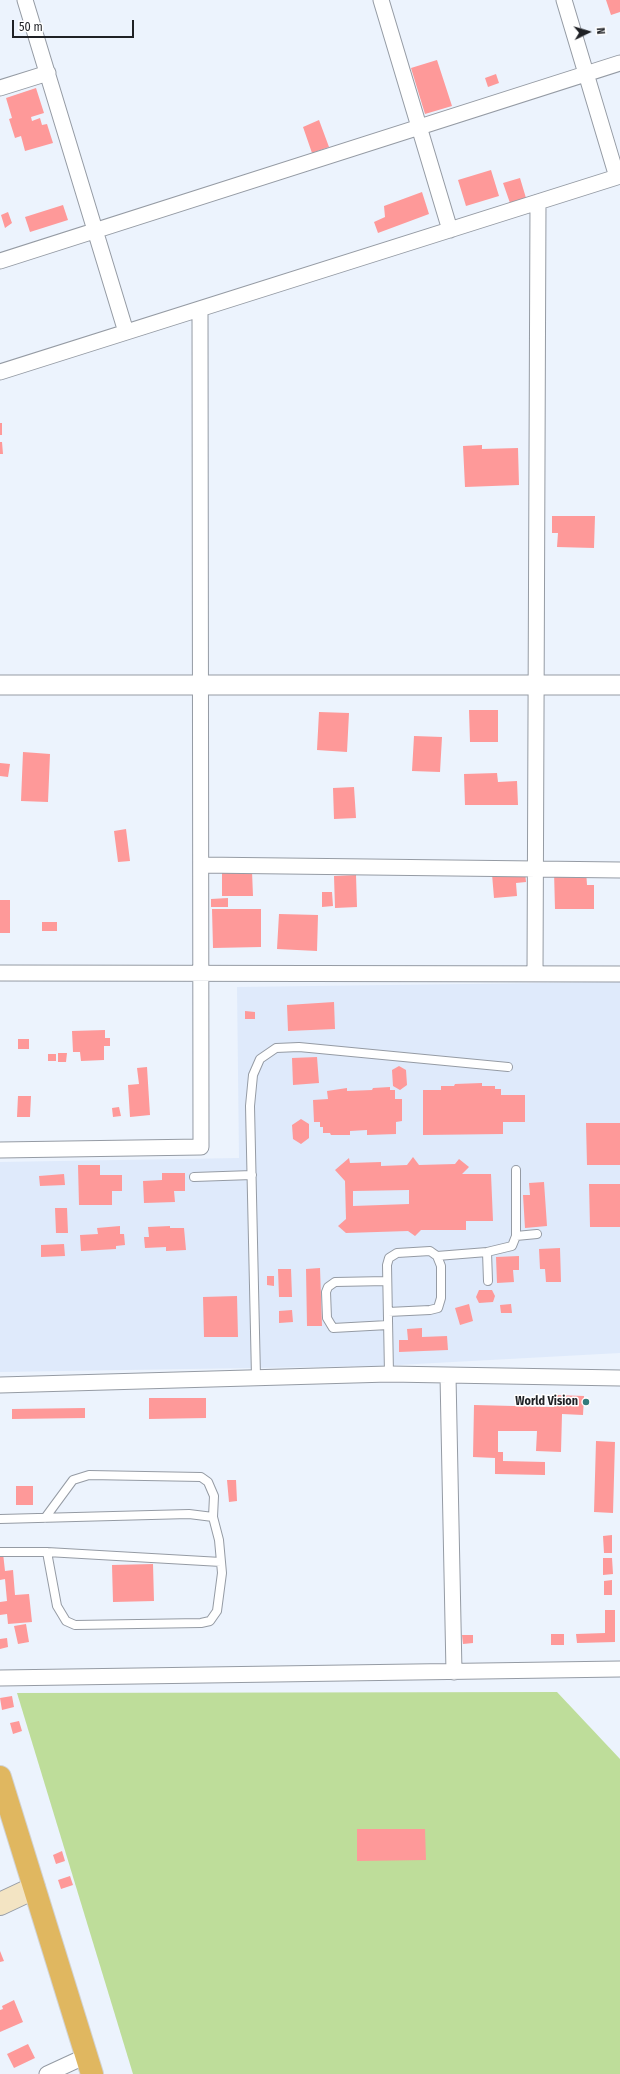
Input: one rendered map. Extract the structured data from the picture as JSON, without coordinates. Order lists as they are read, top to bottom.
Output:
{
  "places": ["World Vision"],
  "scale_bar": "50 m",
  "north": "right"
}
